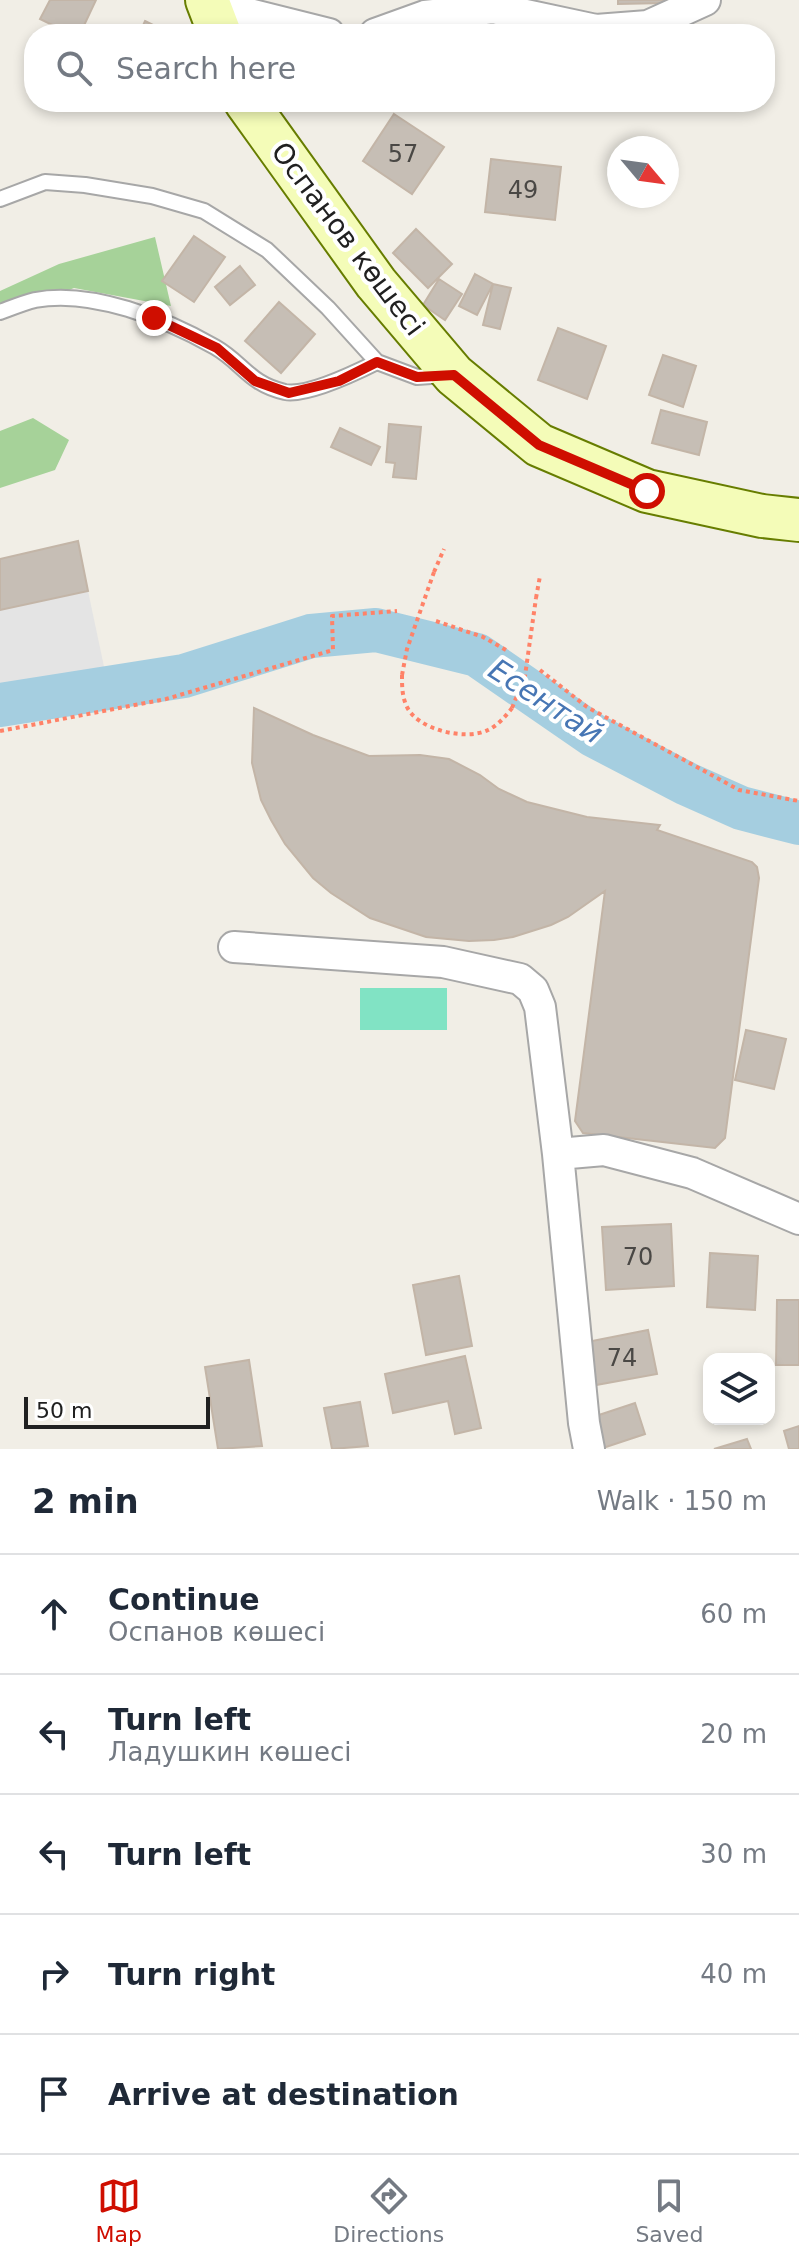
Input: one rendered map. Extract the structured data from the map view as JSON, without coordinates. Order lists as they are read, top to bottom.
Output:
{
  "streets": {
    "street": ["Оспанов көшесі"]
  },
  "water": ["Есентай"],
  "house_numbers": [
    "57",
    "49",
    "70",
    "74"
  ],
  "scale_bar": "50 m",
  "north": "bottom right",
  "page": {
    "search": "Search here",
    "scale": "50 m",
    "heading": ["2 min", "Walk · 150 m"],
    "list": [
      ["Continue", "Оспанов көшесі", "60 m"],
      ["Turn left", "Ладушкин көшесі", "20 m"],
      ["Turn left", "30 m"],
      ["Turn right", "40 m"],
      "Arrive at destination"
    ],
    "nav": ["Map", "Directions", "Saved"]
  }
}
